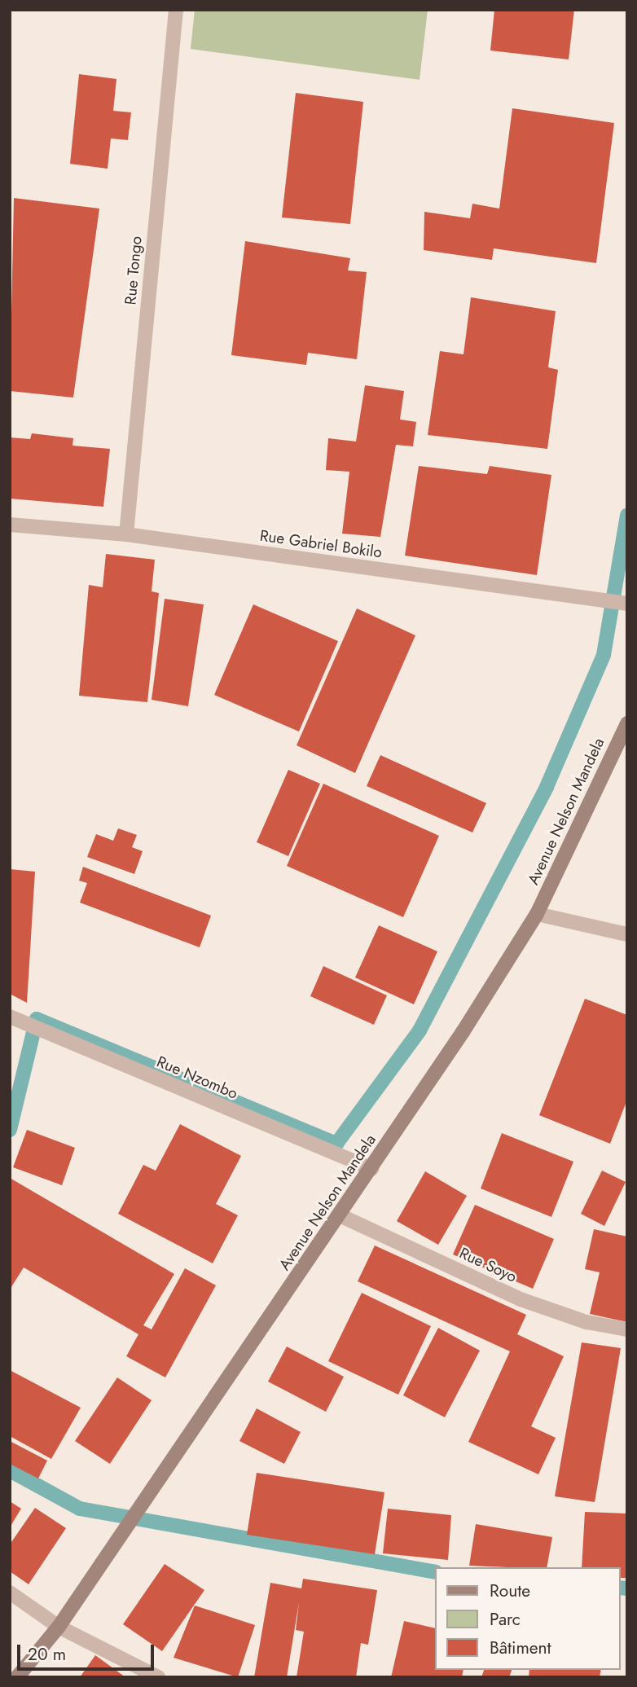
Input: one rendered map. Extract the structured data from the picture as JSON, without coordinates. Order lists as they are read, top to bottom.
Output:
{
  "streets": {
    "street": [
      "Rue Tongo",
      "Rue Gabriel Bokilo",
      "Avenue Nelson Mandela",
      "Rue Nzombo",
      "Rue Soyo"
    ]
  },
  "crossings": [
    ["Rue Tongo", "Rue Gabriel Bokilo"],
    ["Avenue Nelson Mandela", "Rue Nzombo"],
    ["Avenue Nelson Mandela", "Rue Soyo"]
  ],
  "legend": ["Route", "Parc", "Bâtiment"],
  "scale_bar": "20 m"
}
